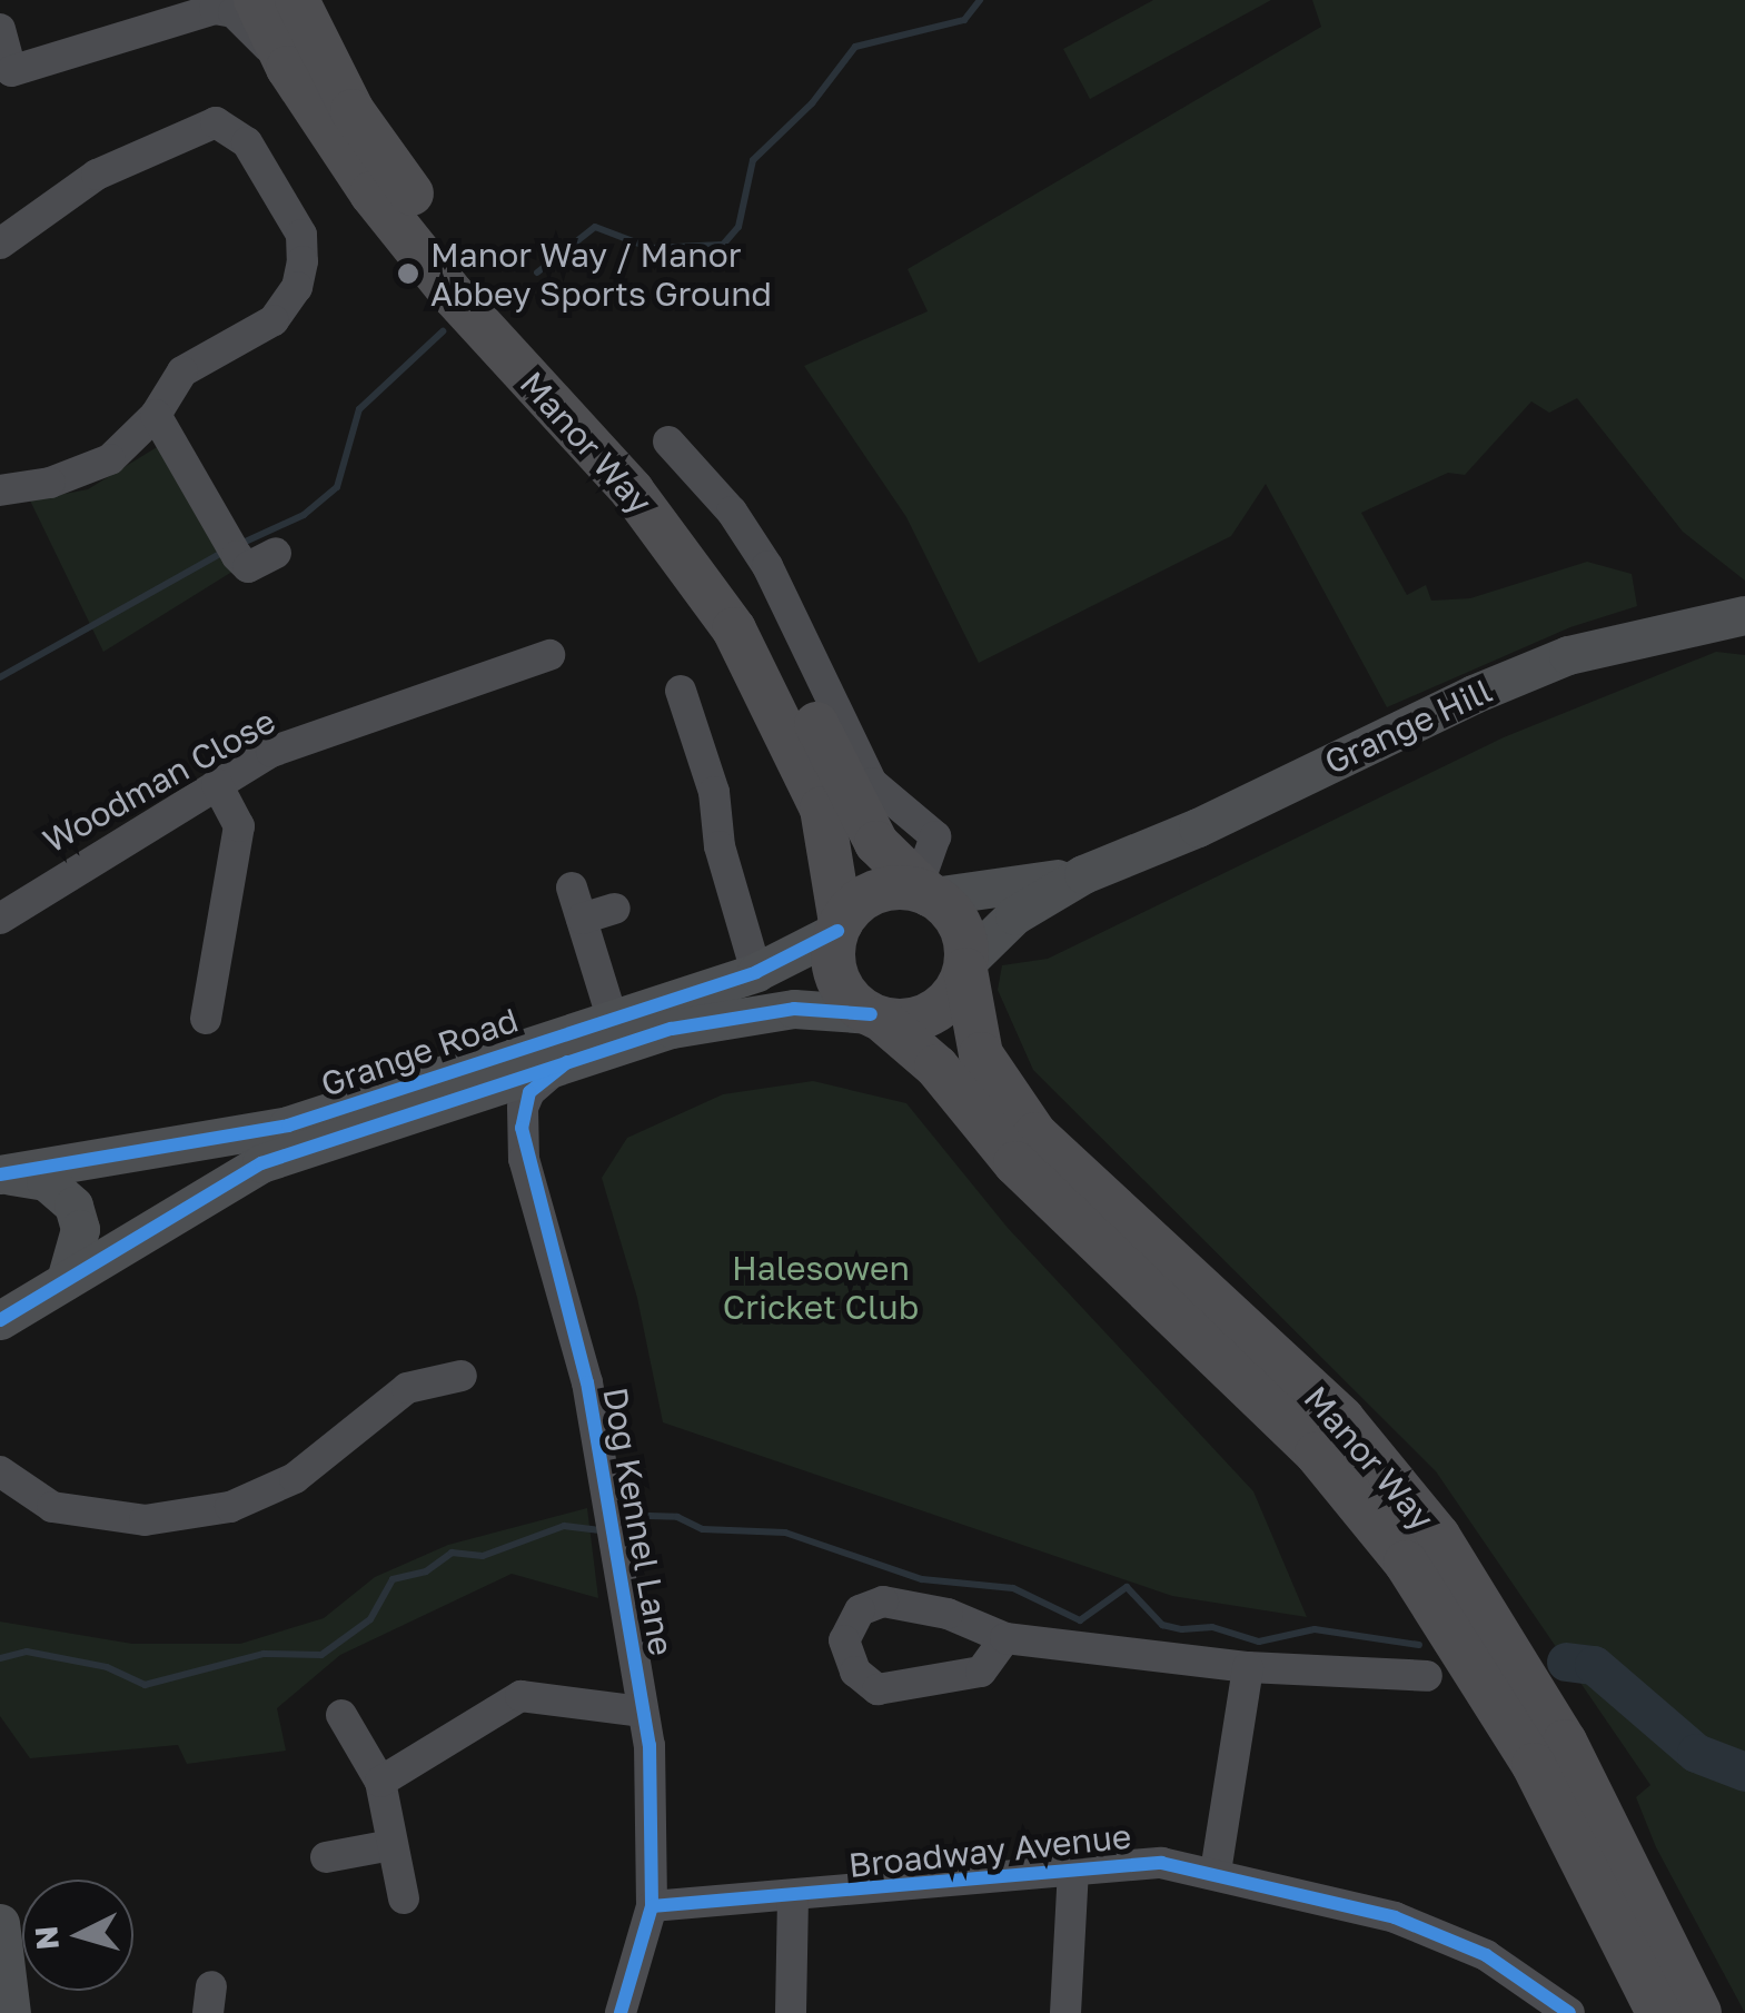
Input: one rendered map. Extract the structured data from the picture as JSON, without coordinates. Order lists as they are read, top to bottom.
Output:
{
  "streets": {
    "highway": ["Manor Way"],
    "main road": ["Grange Hill", "Grange Road"],
    "street": ["Woodman Close", "Dog Kennel Lane", "Broadway Avenue"]
  },
  "crossings": [
    ["Manor Way", "Grange Hill"],
    ["Manor Way", "Grange Road"],
    ["Grange Hill", "Grange Road"],
    ["Grange Road", "Dog Kennel Lane"],
    ["Dog Kennel Lane", "Broadway Avenue"]
  ],
  "parks": ["Halesowen Cricket Club"],
  "places": ["Manor Way / Manor Abbey Sports Ground"],
  "north": "left"
}
